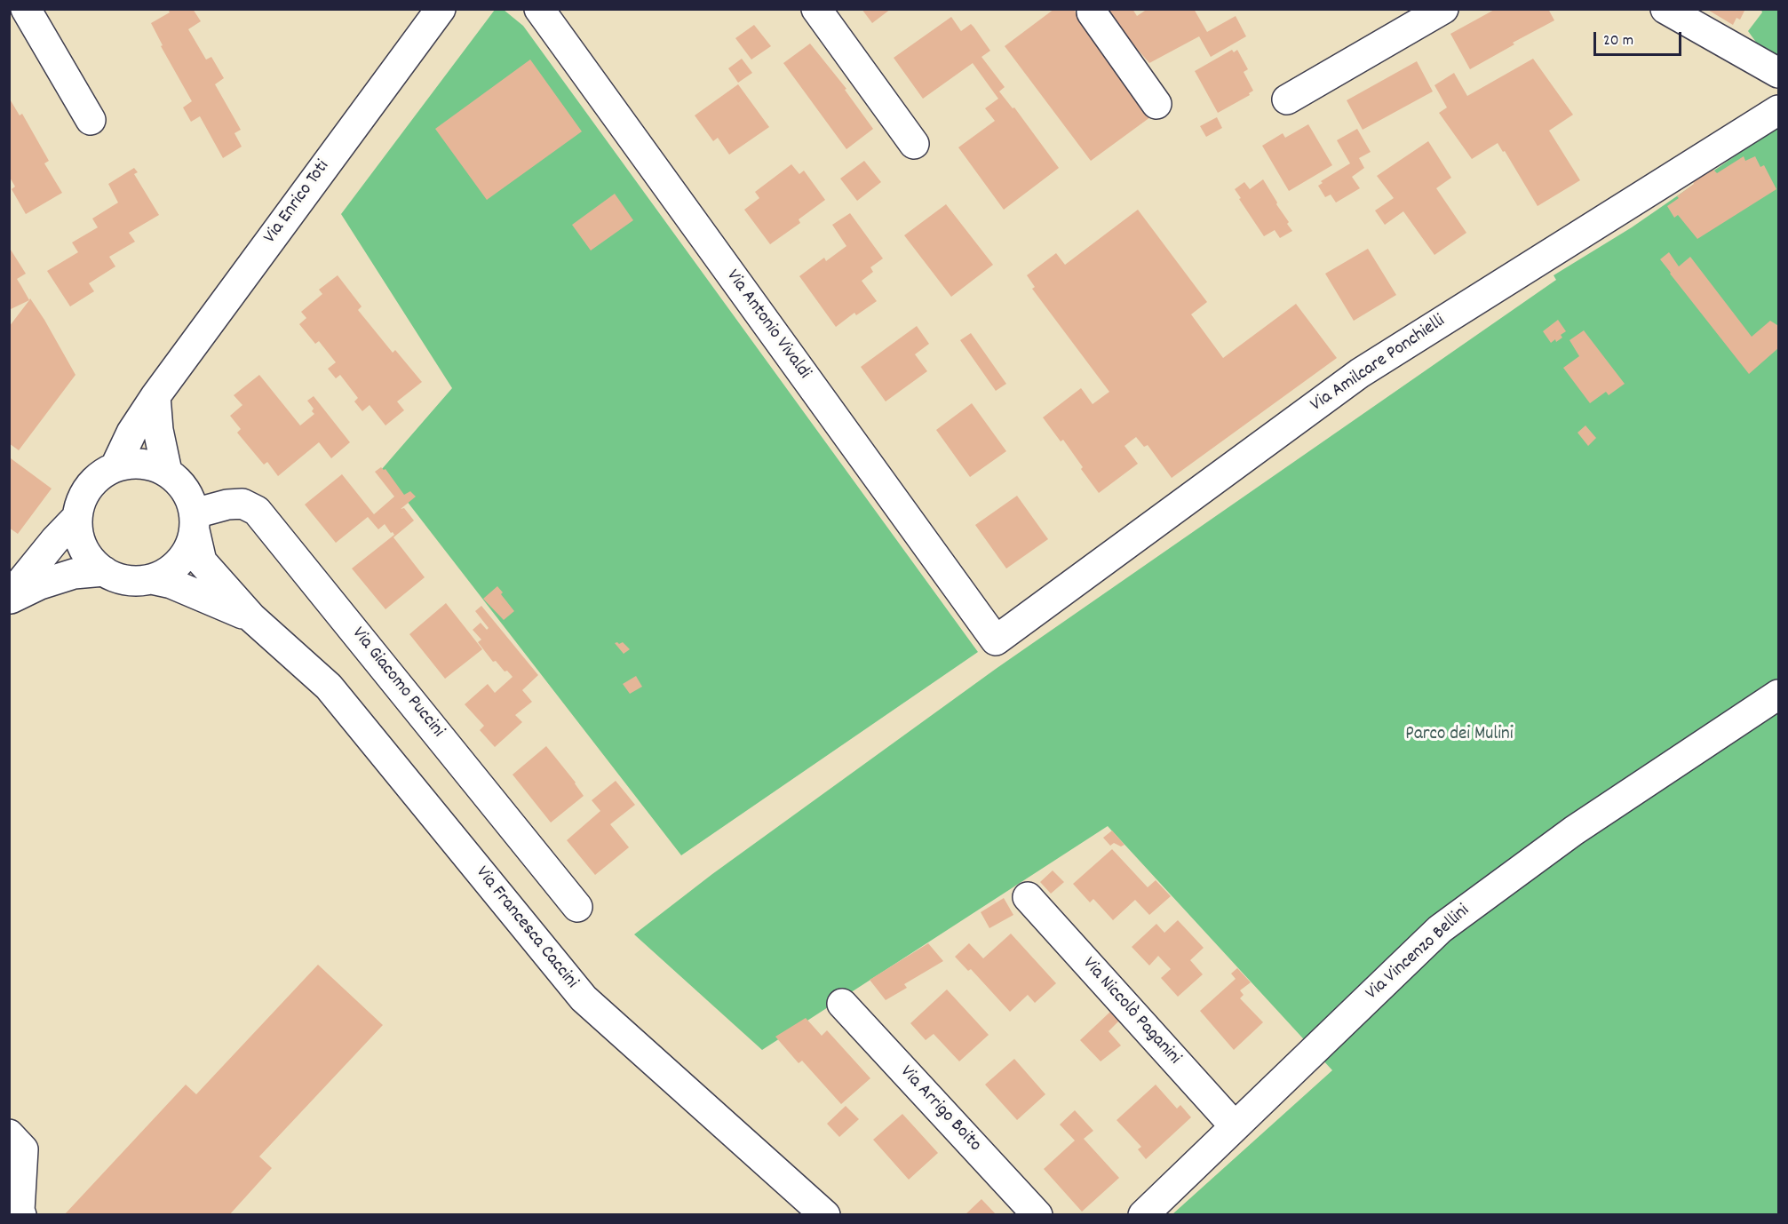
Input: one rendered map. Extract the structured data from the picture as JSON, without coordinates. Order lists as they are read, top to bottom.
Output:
{
  "streets": {
    "street": [
      "Via Enrico Toti",
      "Via Antonio Vivaldi",
      "Via Amilcare Ponchielli",
      "Via Giacomo Puccini",
      "Via Francesca Caccini",
      "Via Vincenzo Bellini",
      "Via Niccolò Paganini",
      "Via Arrigo Boito"
    ]
  },
  "crossings": [
    ["Via Enrico Toti", "Via Giacomo Puccini"],
    ["Via Enrico Toti", "Via Francesca Caccini"],
    ["Via Antonio Vivaldi", "Via Amilcare Ponchielli"],
    ["Via Giacomo Puccini", "Via Francesca Caccini"],
    ["Via Vincenzo Bellini", "Via Niccolò Paganini"]
  ],
  "parks": ["Parco dei Mulini"],
  "scale_bar": "20 m"
}
